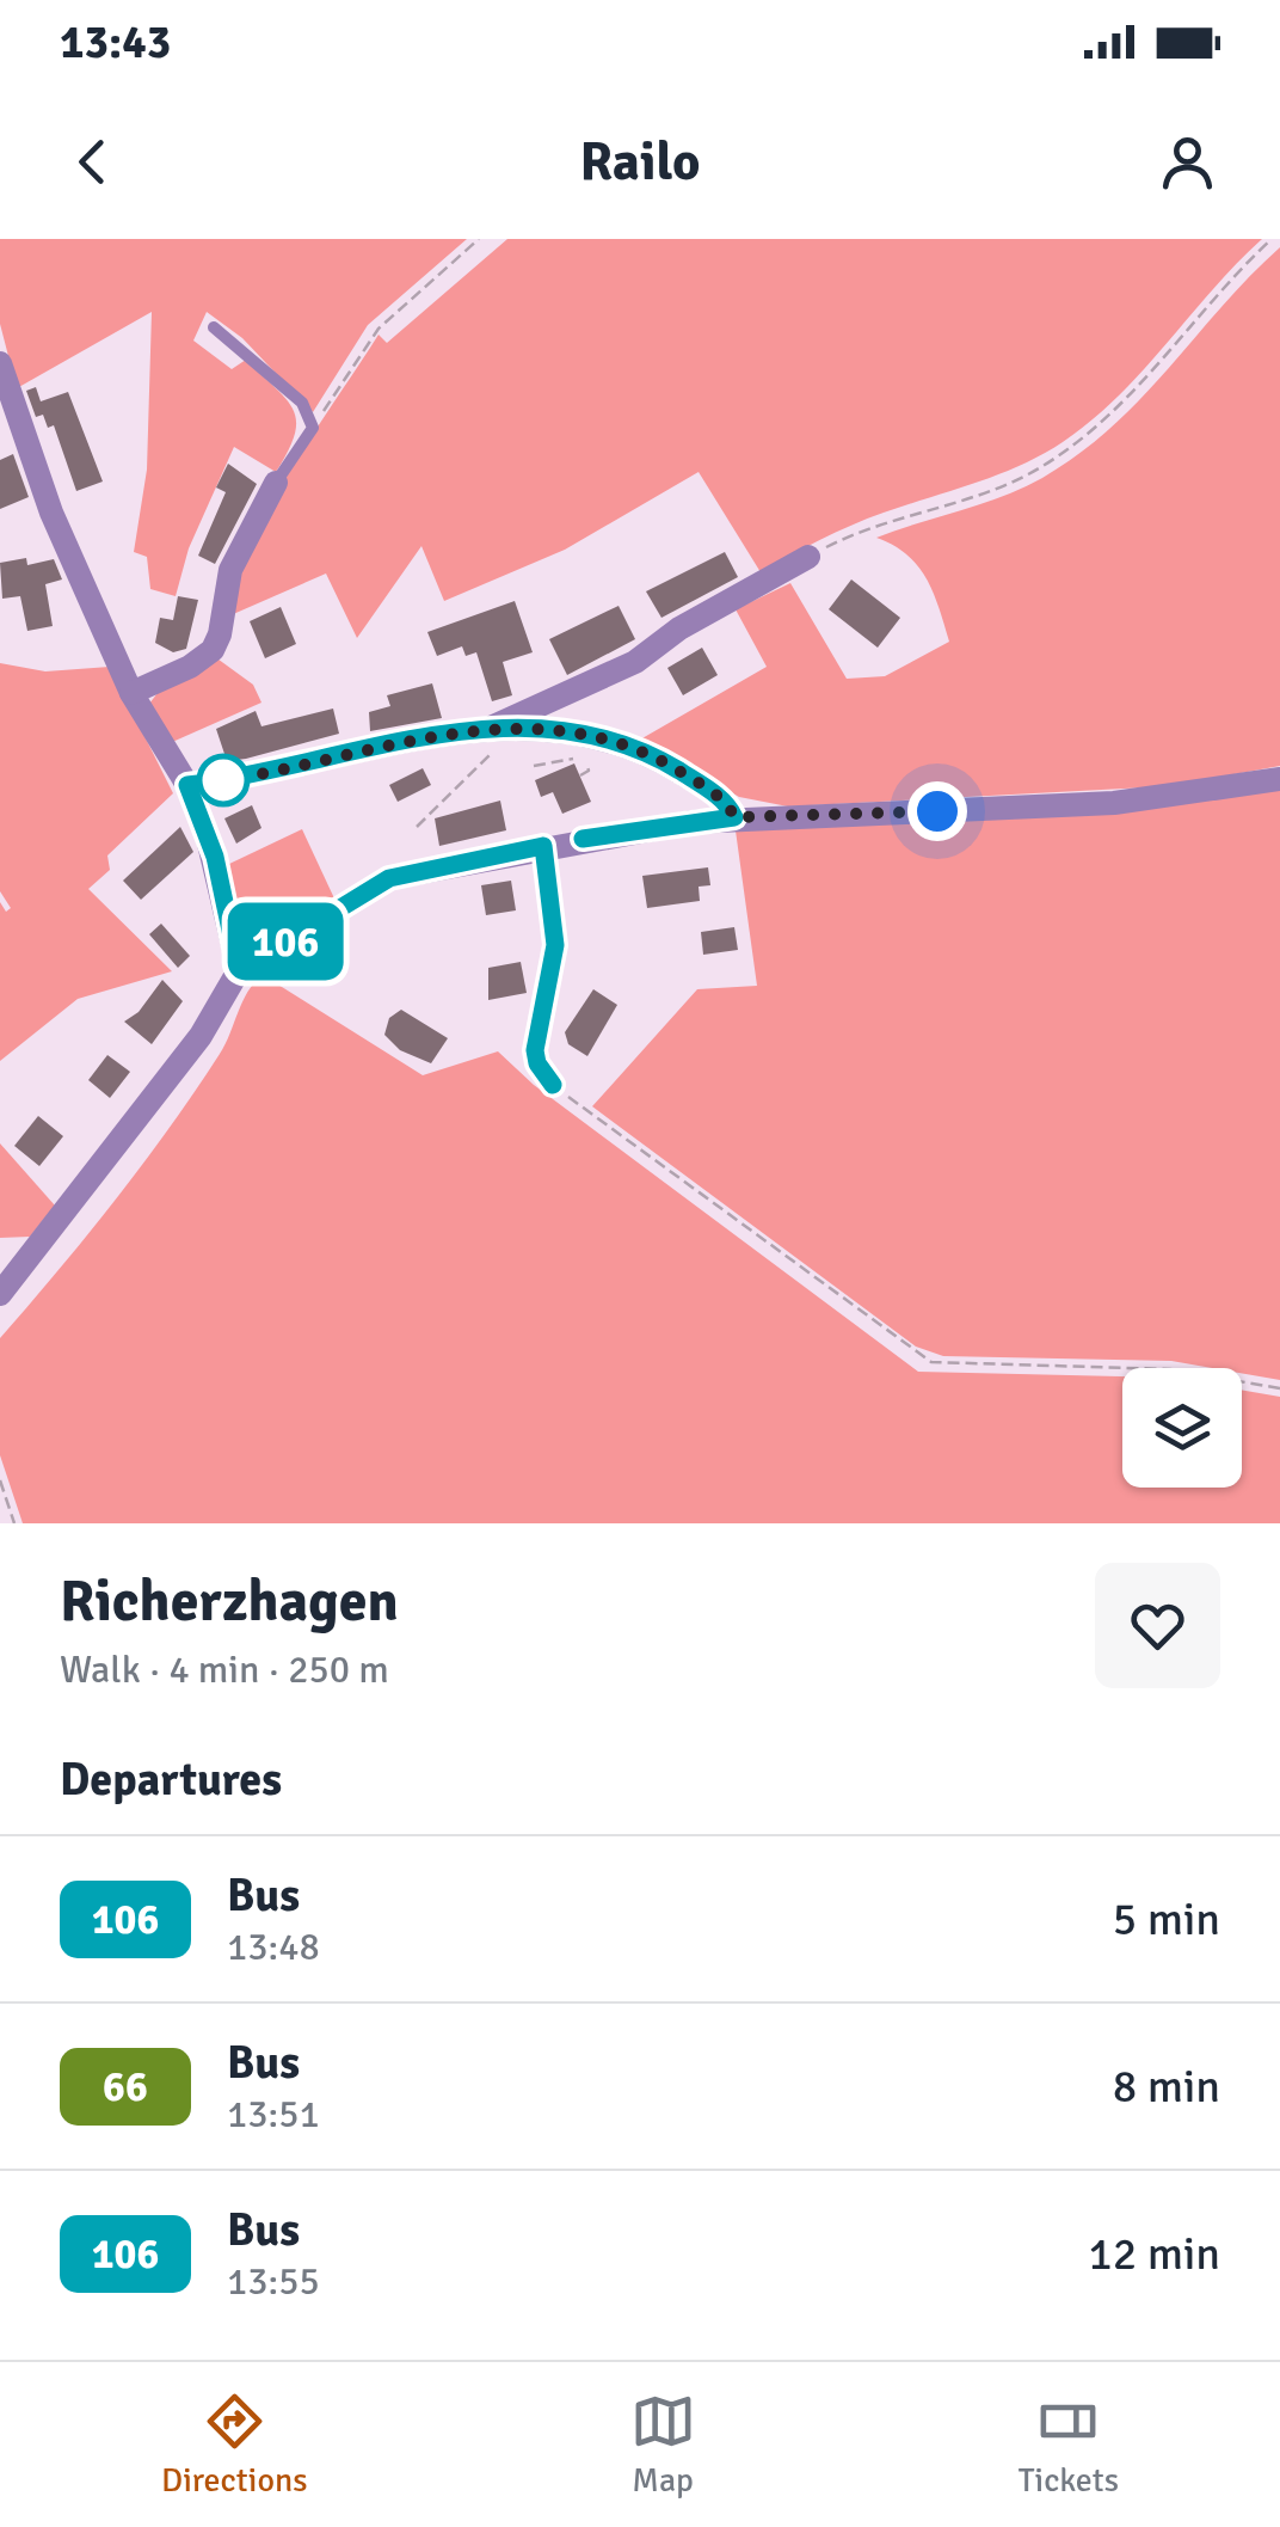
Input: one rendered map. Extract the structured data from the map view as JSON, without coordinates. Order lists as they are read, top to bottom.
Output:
{
  "lines": ["bus line 106"],
  "page": {
    "status": "13:43",
    "header": "Railo",
    "on_map": "106",
    "heading": [
      ["Richerzhagen", "Walk · 4 min · 250 m"],
      "Departures"
    ],
    "list": [
      {
        "mark": "106",
        "name": "Bus",
        "note": "13:48",
        "value": "5 min"
      },
      {
        "mark": "66",
        "name": "Bus",
        "note": "13:51",
        "value": "8 min"
      },
      {
        "mark": "106",
        "name": "Bus",
        "note": "13:55",
        "value": "12 min"
      }
    ],
    "tabs": ["Directions", "Map", "Tickets"]
  }
}
